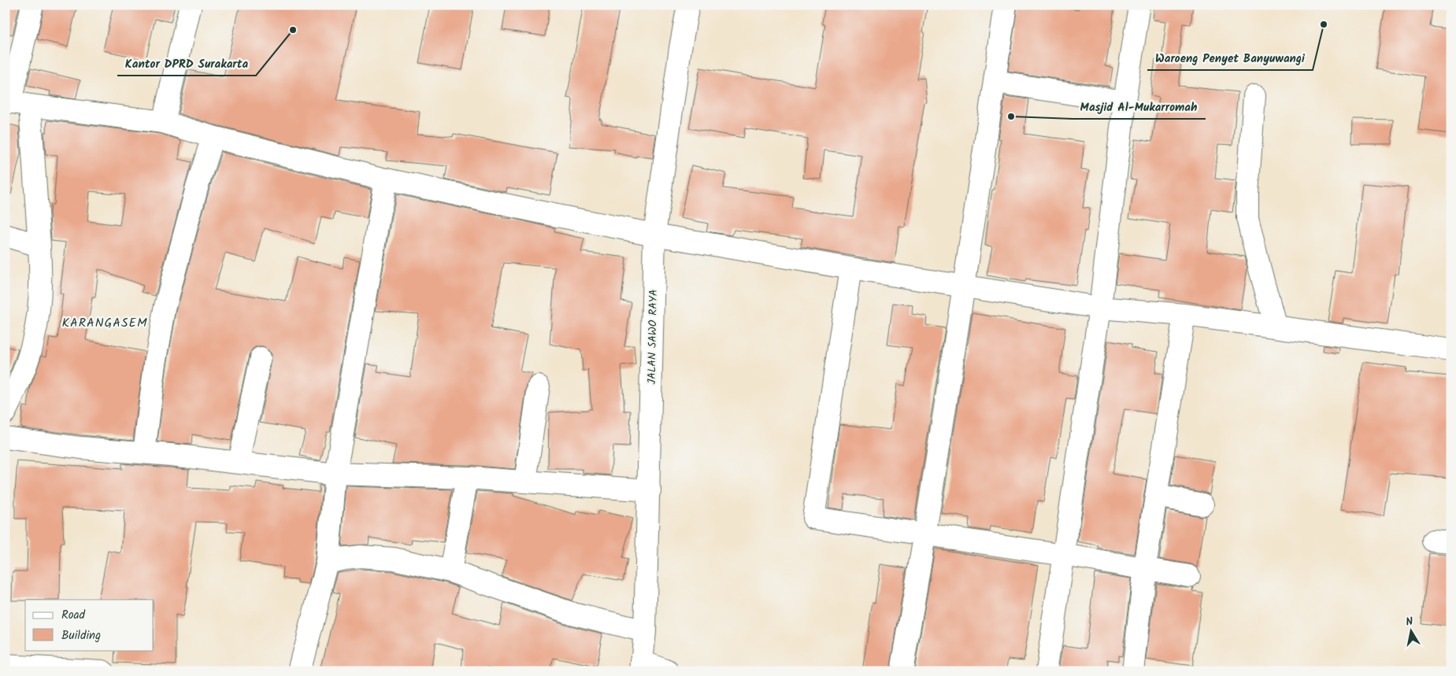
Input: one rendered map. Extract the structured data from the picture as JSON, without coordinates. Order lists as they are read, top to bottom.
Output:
{
  "streets": {
    "street": ["JALAN SAWO RAYA"]
  },
  "districts": ["KARANGASEM"],
  "places": ["Waroeng Penyet Banyuwangi", "Kantor DPRD Surakarta", "Masjid Al-Mukarromah"],
  "legend": ["Road", "Building"],
  "north": "top"
}
